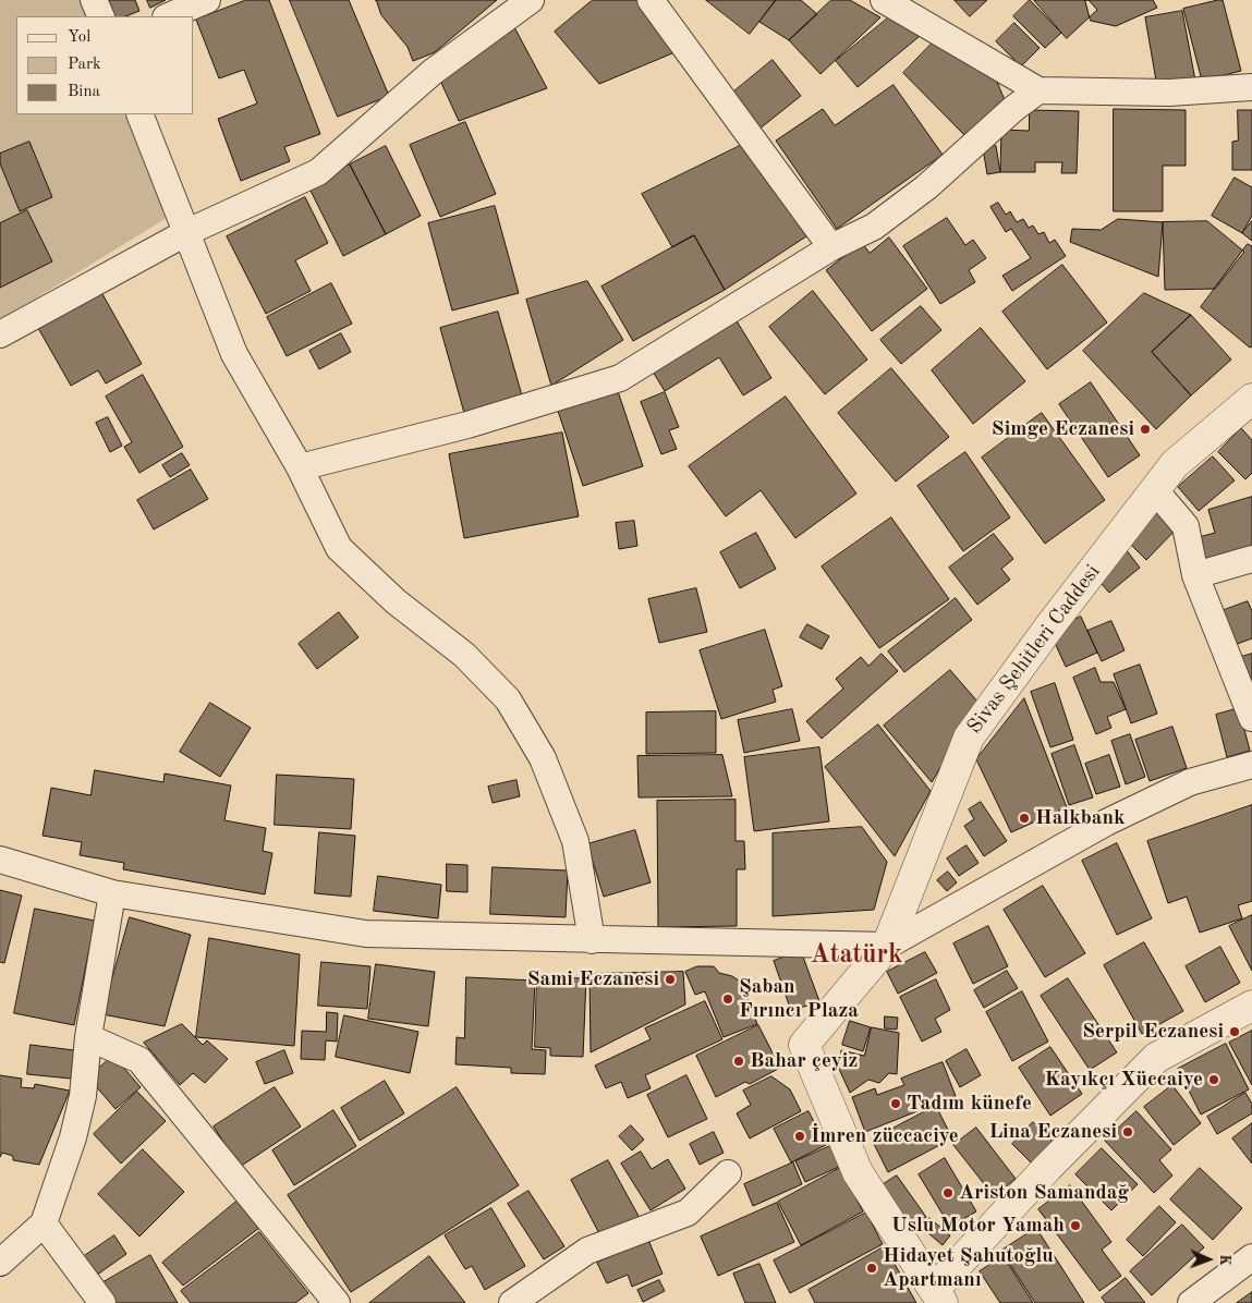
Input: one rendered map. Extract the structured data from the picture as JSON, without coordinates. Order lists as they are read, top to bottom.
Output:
{
  "streets": {
    "street": ["Sivas Şehitleri Caddesi"]
  },
  "districts": ["Atatürk"],
  "places": [
    "Simge Eczanesi",
    "Halkbank",
    "Sami Eczanesi",
    "Şaban Fırıncı Plaza",
    "Serpil Eczanesi",
    "Bahar çeyiz",
    "Kayıkçı Xüccaiye",
    "Tadım künefe",
    "Lina Eczanesi",
    "İmren züccaciye",
    "Ariston Samandağ",
    "Uslu Motor Yamah",
    "Hidayet Şahutoğlu Apartmanı"
  ],
  "legend": ["Yol", "Park", "Bina"],
  "north": "right"
}
